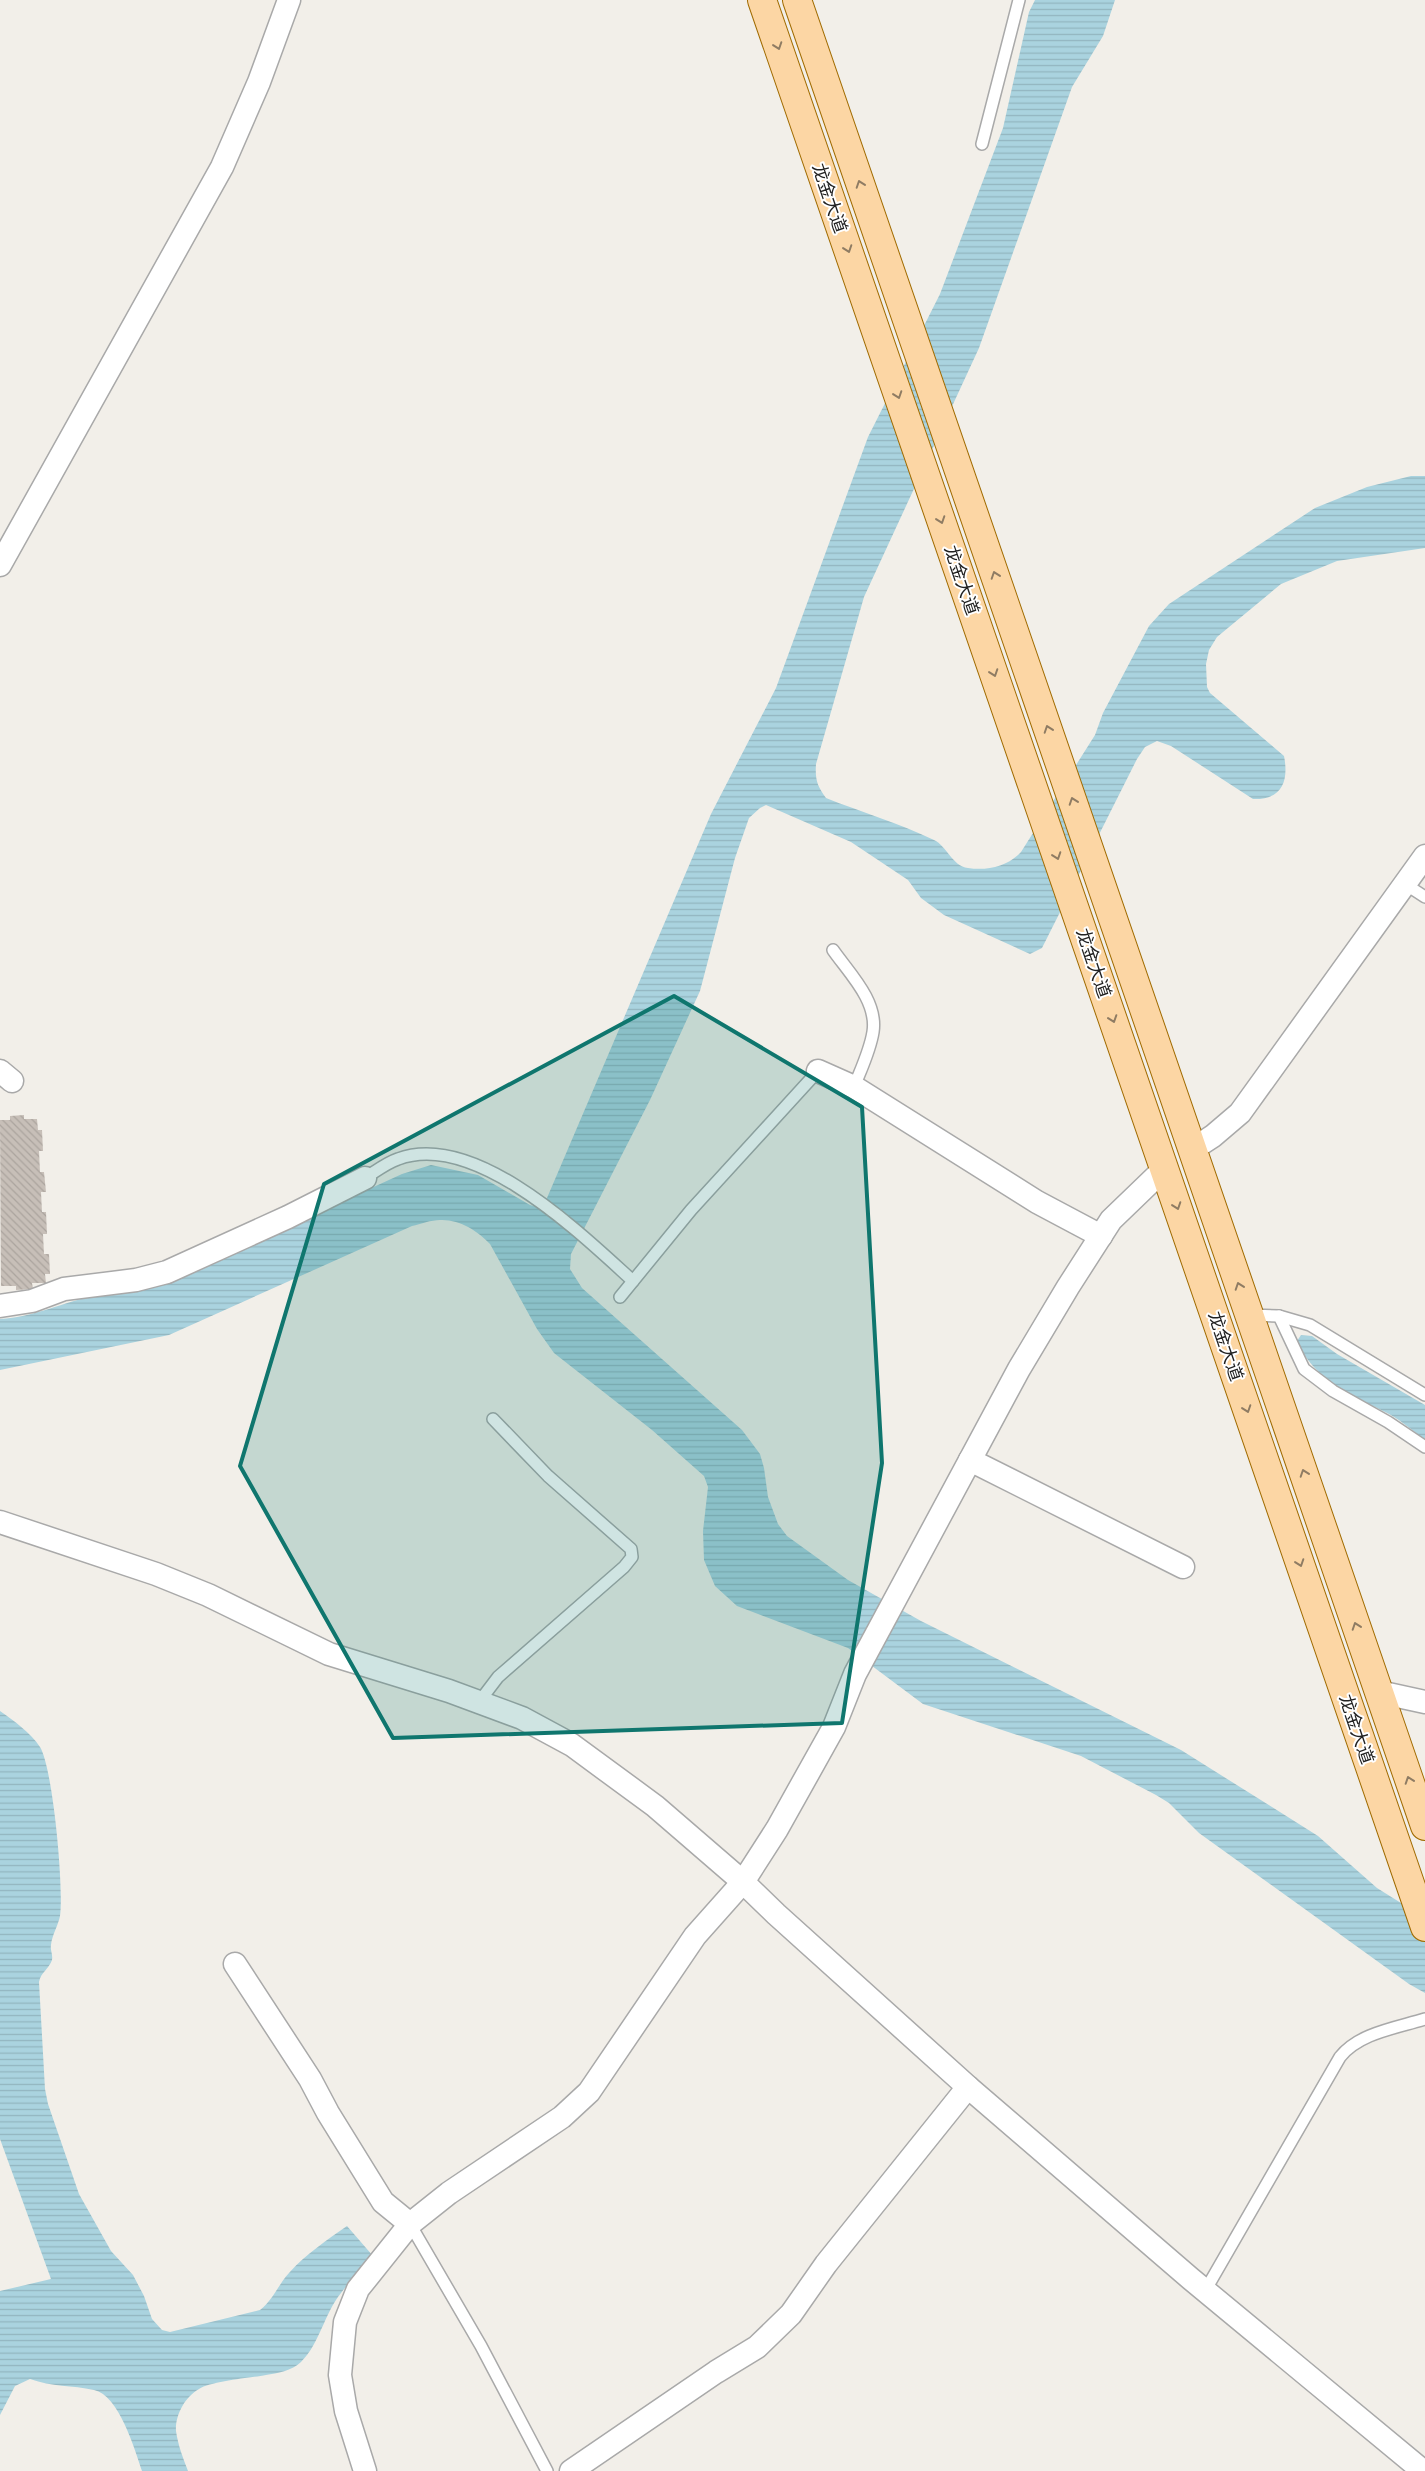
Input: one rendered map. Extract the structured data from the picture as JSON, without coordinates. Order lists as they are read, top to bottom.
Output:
{
  "streets": {
    "main road": ["龙金大道"]
  }
}
